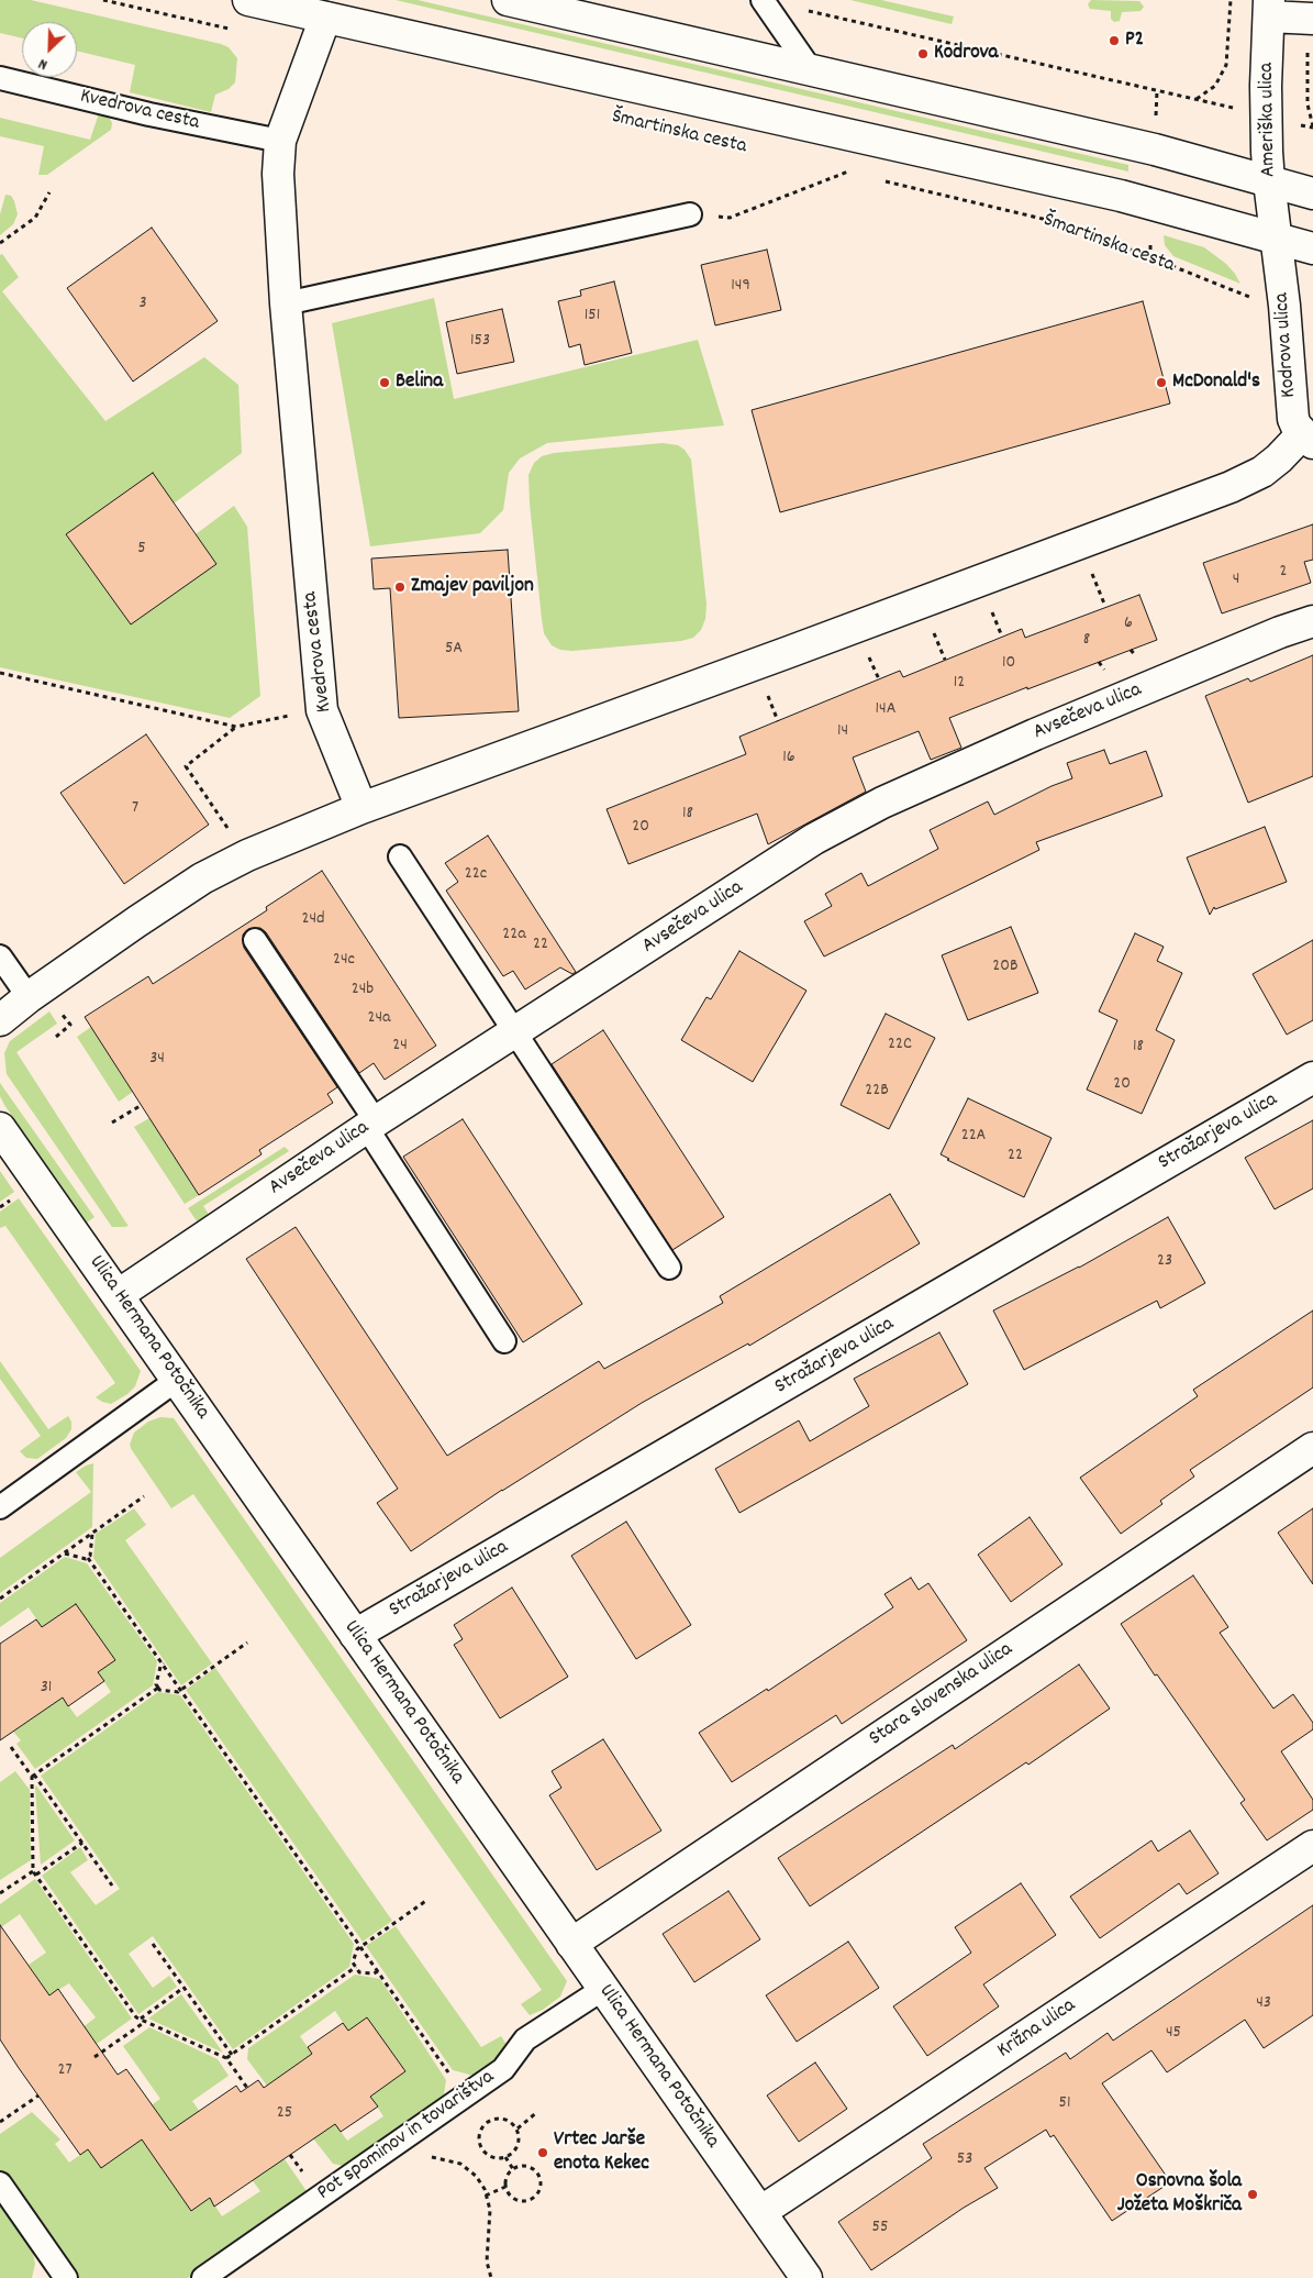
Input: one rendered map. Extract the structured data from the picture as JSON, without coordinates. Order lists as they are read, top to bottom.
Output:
{
  "streets": {
    "street": [
      "Kvedrova cesta",
      "Ameriška ulica",
      "Šmartinska cesta",
      "Kodrova ulica",
      "Avsečeva ulica",
      "Stražarjeva ulica",
      "Ulica Hermana Potočnika",
      "Stara slovenska ulica",
      "Križna ulica"
    ],
    "lane": ["Pot spominov in tovarištva"]
  },
  "crossings": [
    ["Kvedrova cesta", "Šmartinska cesta"],
    ["Ameriška ulica", "Šmartinska cesta"],
    ["Ameriška ulica", "Kodrova ulica"],
    ["Šmartinska cesta", "Kodrova ulica"],
    ["Avsečeva ulica", "Ulica Hermana Potočnika"],
    ["Stražarjeva ulica", "Ulica Hermana Potočnika"],
    ["Ulica Hermana Potočnika", "Stara slovenska ulica"],
    ["Ulica Hermana Potočnika", "Križna ulica"],
    ["Ulica Hermana Potočnika", "Pot spominov in tovarištva"]
  ],
  "places": [
    "P2",
    "Kodrova",
    "Belina",
    "McDonald's",
    "Zmajev paviljon",
    "Vrtec Jarše enota Kekec",
    "Osnovna šola Jožeta Moškriča"
  ],
  "house_numbers": [
    "149",
    "3",
    "151",
    "153",
    "5",
    "2",
    "4",
    "6",
    "8",
    "5A",
    "10",
    "12",
    "14A",
    "14",
    "16",
    "7",
    "18",
    "20",
    "22c",
    "24d",
    "22a",
    "22",
    "24c",
    "20B",
    "24b",
    "24a",
    "22C",
    "24",
    "18",
    "34",
    "20",
    "22B",
    "22A",
    "22",
    "23",
    "31",
    "43",
    "45",
    "27",
    "51",
    "25",
    "53",
    "55"
  ],
  "north": "bottom left"
}
